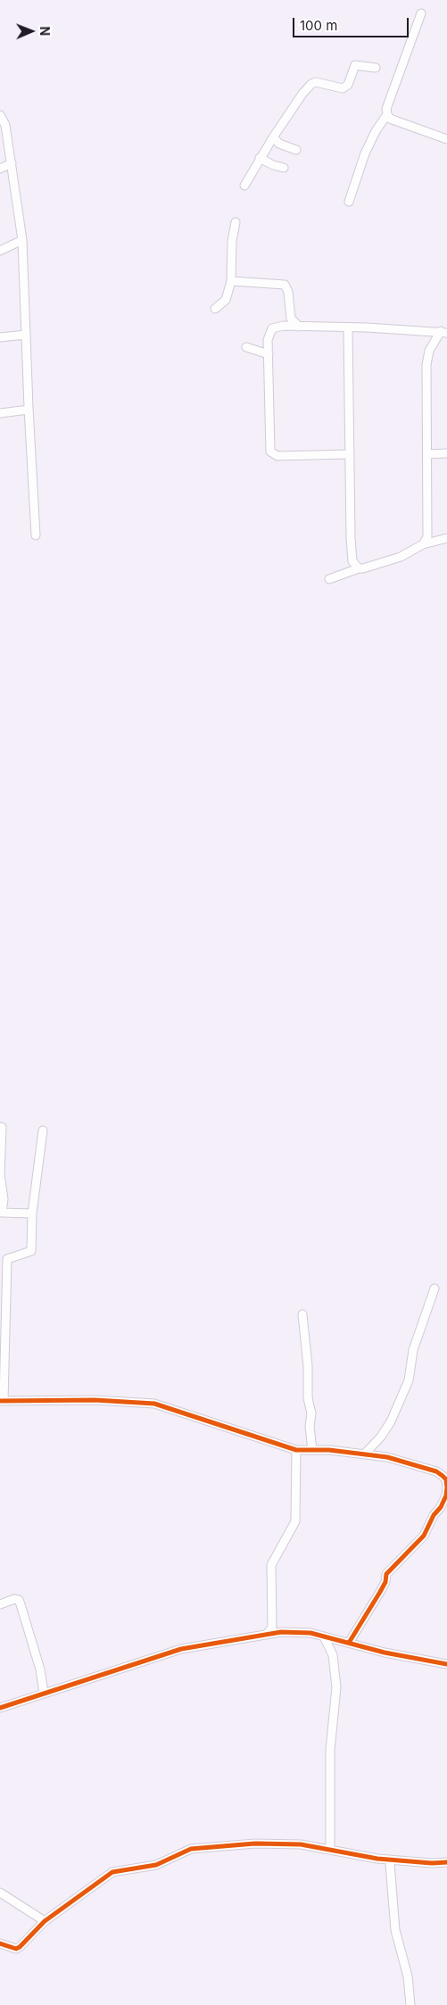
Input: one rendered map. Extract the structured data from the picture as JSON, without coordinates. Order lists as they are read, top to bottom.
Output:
{
  "scale_bar": "100 m",
  "north": "right"
}
